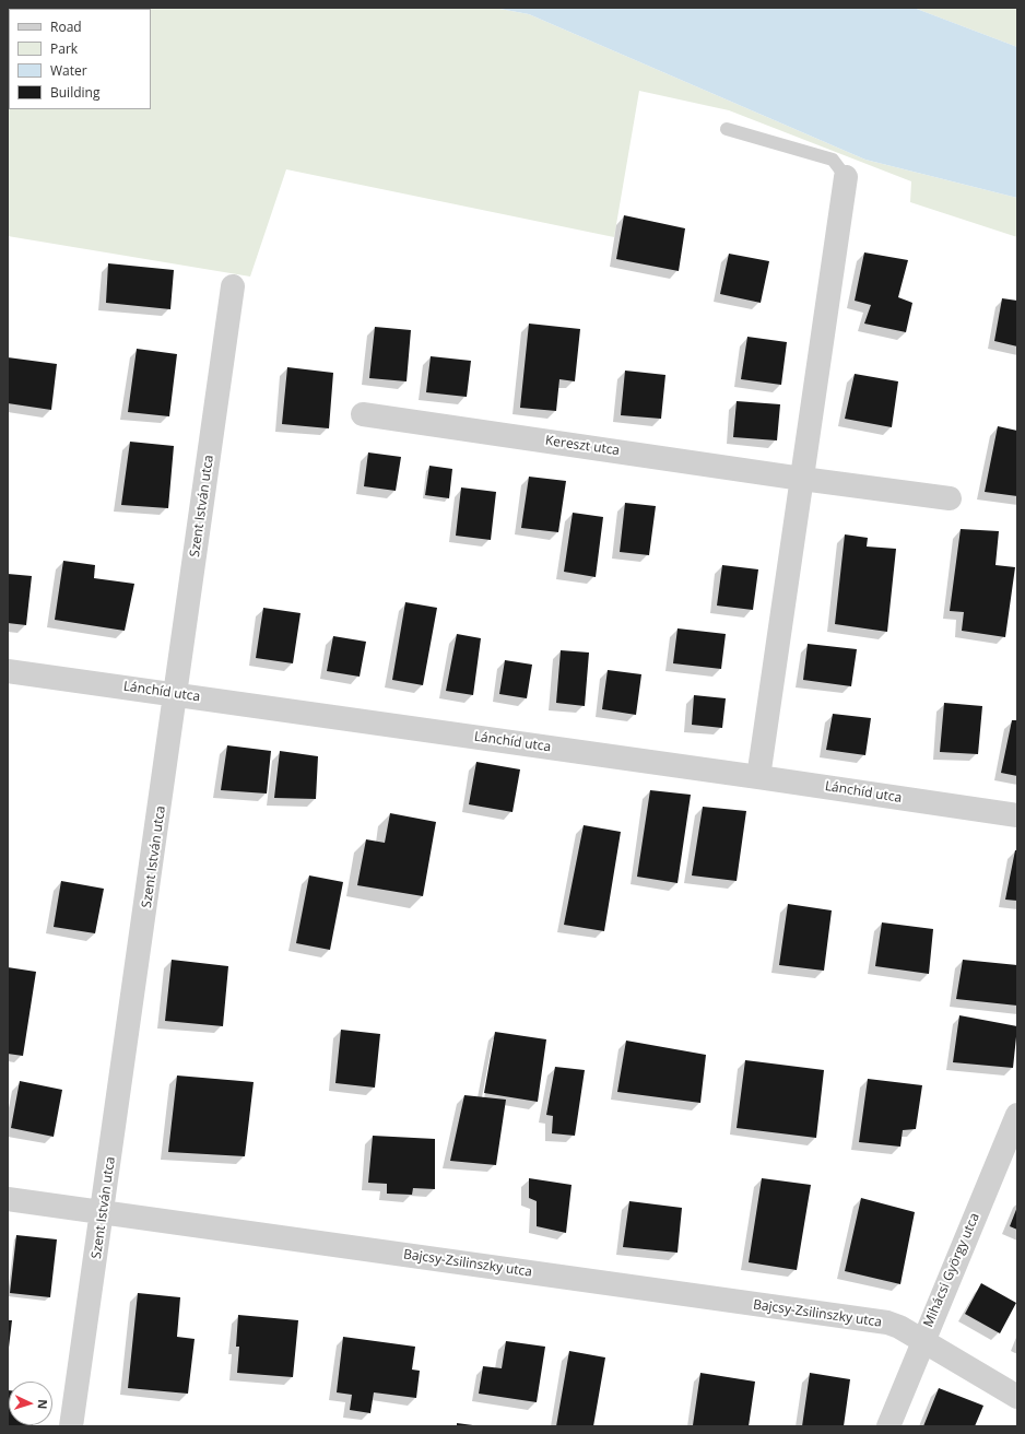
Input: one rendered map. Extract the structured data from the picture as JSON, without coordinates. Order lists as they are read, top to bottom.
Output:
{
  "streets": {
    "street": [
      "Kereszt utca",
      "Szent István utca",
      "Lánchíd utca",
      "Bajcsy-Zsilinszky utca",
      "Mihácsi György utca"
    ]
  },
  "crossings": [
    ["Szent István utca", "Lánchíd utca"],
    ["Szent István utca", "Bajcsy-Zsilinszky utca"],
    ["Bajcsy-Zsilinszky utca", "Mihácsi György utca"]
  ],
  "legend": [
    "Road",
    "Park",
    "Water",
    "Building"
  ],
  "north": "right"
}
